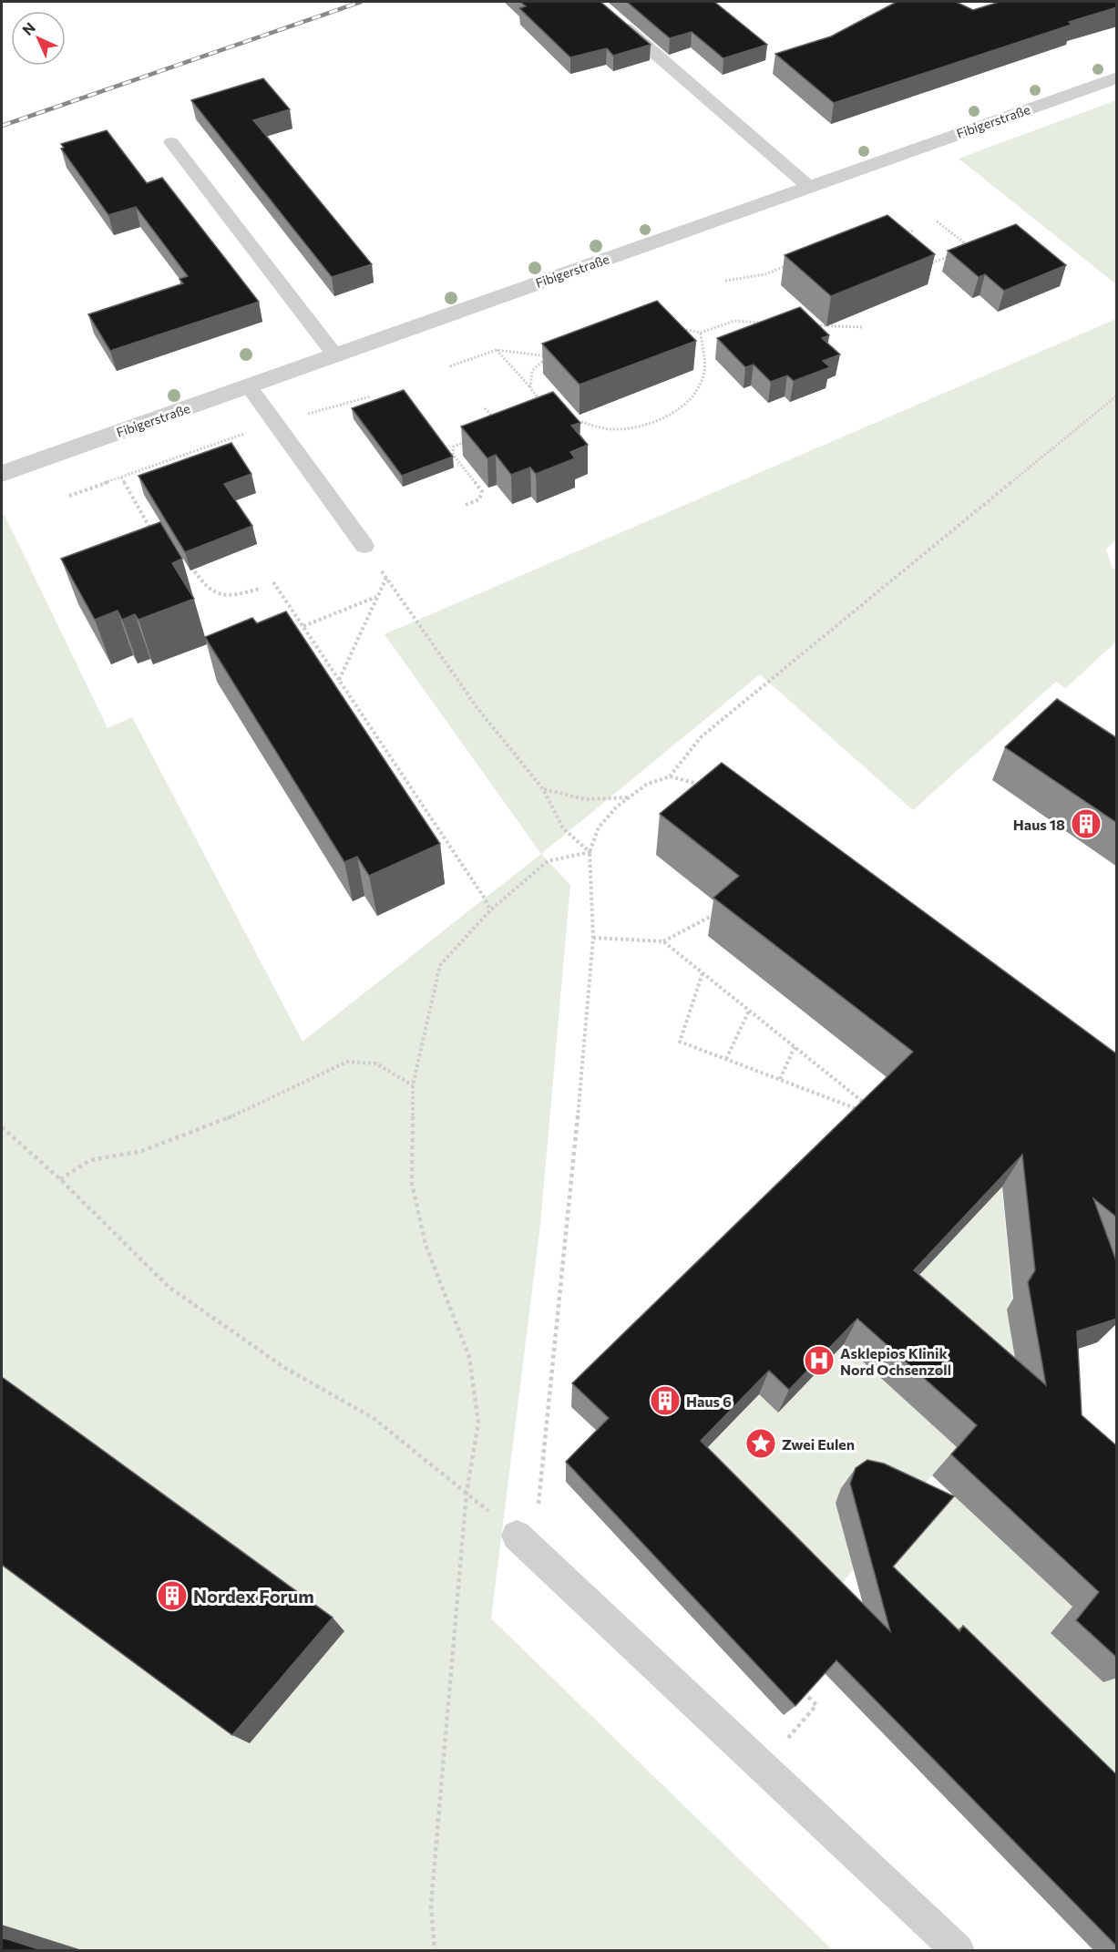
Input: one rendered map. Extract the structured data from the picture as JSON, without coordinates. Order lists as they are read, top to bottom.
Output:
{
  "streets": {
    "street": ["Fibigerstraße"]
  },
  "places": {
    "building": ["Haus 18", "Haus 6", "Nordex Forum"],
    "hospital": ["Asklepios Klinik Nord Ochsenzoll"],
    "place": ["Zwei Eulen"]
  },
  "north": "top left"
}
